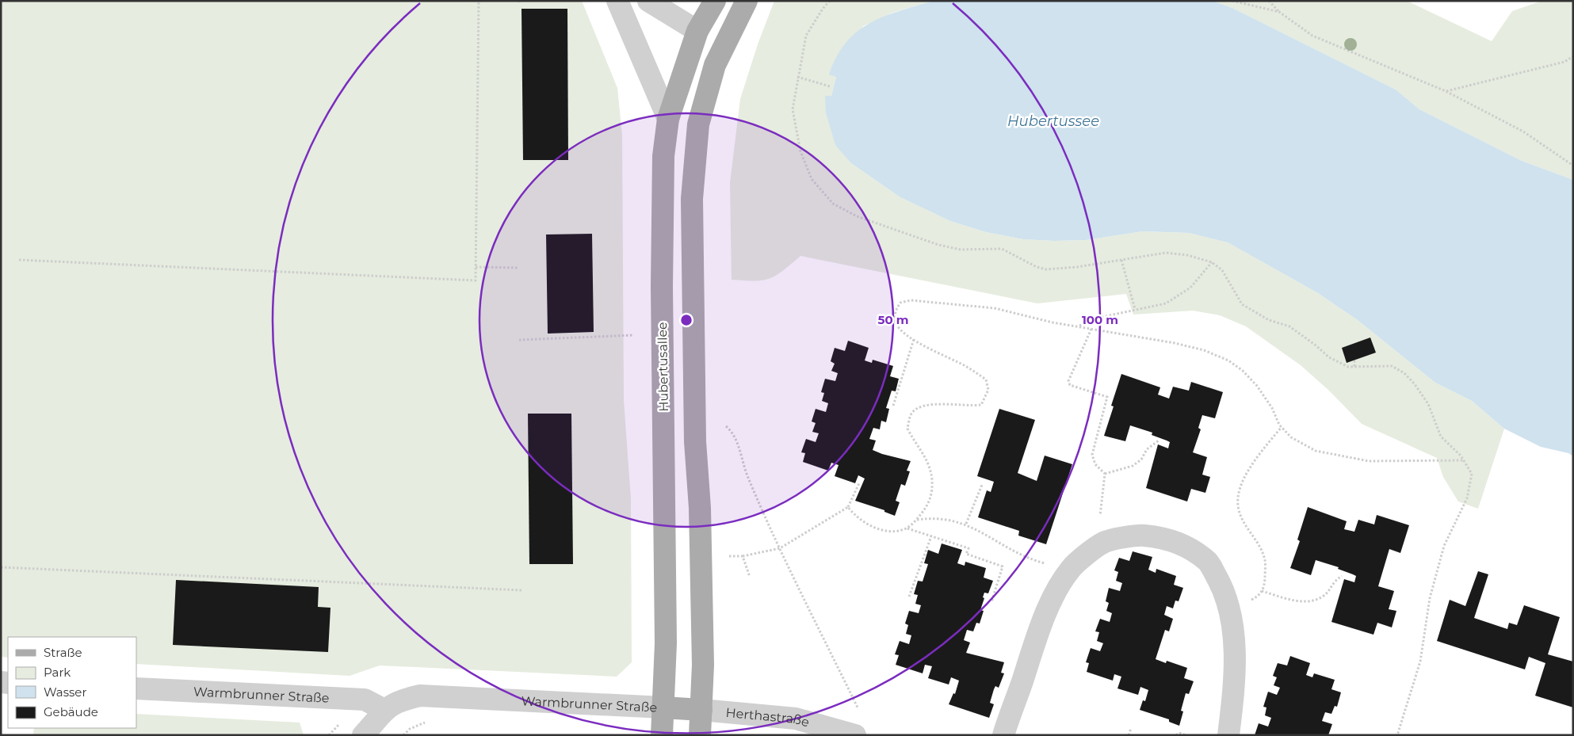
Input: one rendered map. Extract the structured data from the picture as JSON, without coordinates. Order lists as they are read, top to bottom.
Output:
{
  "streets": {
    "main road": ["Hubertusallee"],
    "street": ["Warmbrunner Straße", "Herthastraße"]
  },
  "crossings": [
    ["Hubertusallee", "Warmbrunner Straße"]
  ],
  "water": ["Hubertussee"],
  "legend": [
    "Straße",
    "Park",
    "Wasser",
    "Gebäude"
  ],
  "rings": ["50 m", "100 m"]
}
